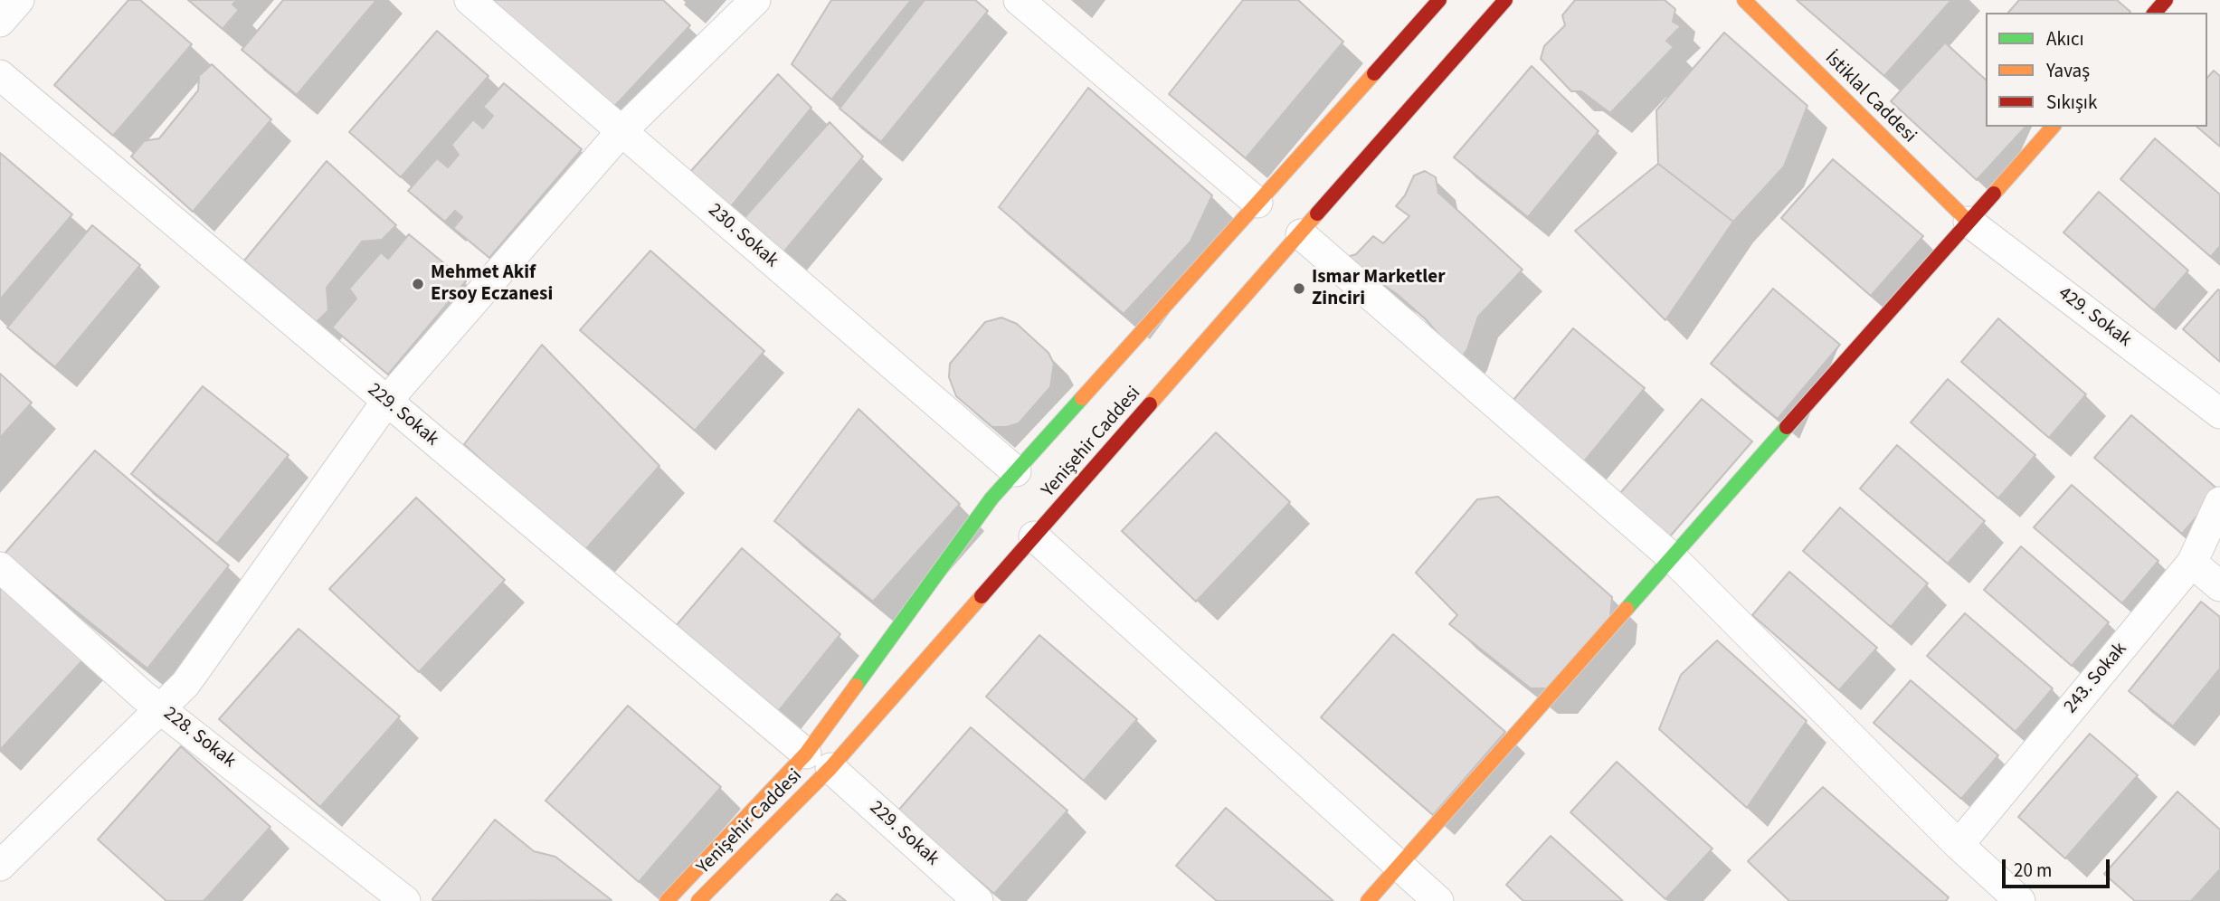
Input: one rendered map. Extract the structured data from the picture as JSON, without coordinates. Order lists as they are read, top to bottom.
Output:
{
  "streets": {
    "main road": ["İstiklal Caddesi", "Yenişehir Caddesi"],
    "street": [
      "230. Sokak",
      "429. Sokak",
      "229. Sokak",
      "243. Sokak",
      "228. Sokak"
    ]
  },
  "crossings": [
    ["İstiklal Caddesi", "429. Sokak"],
    ["230. Sokak", "Yenişehir Caddesi"],
    ["229. Sokak", "Yenişehir Caddesi"]
  ],
  "places": ["Mehmet Akif Ersoy Eczanesi", "Ismar Marketler Zinciri"],
  "legend": ["Akıcı", "Yavaş", "Sıkışık"],
  "scale_bar": "20 m"
}
